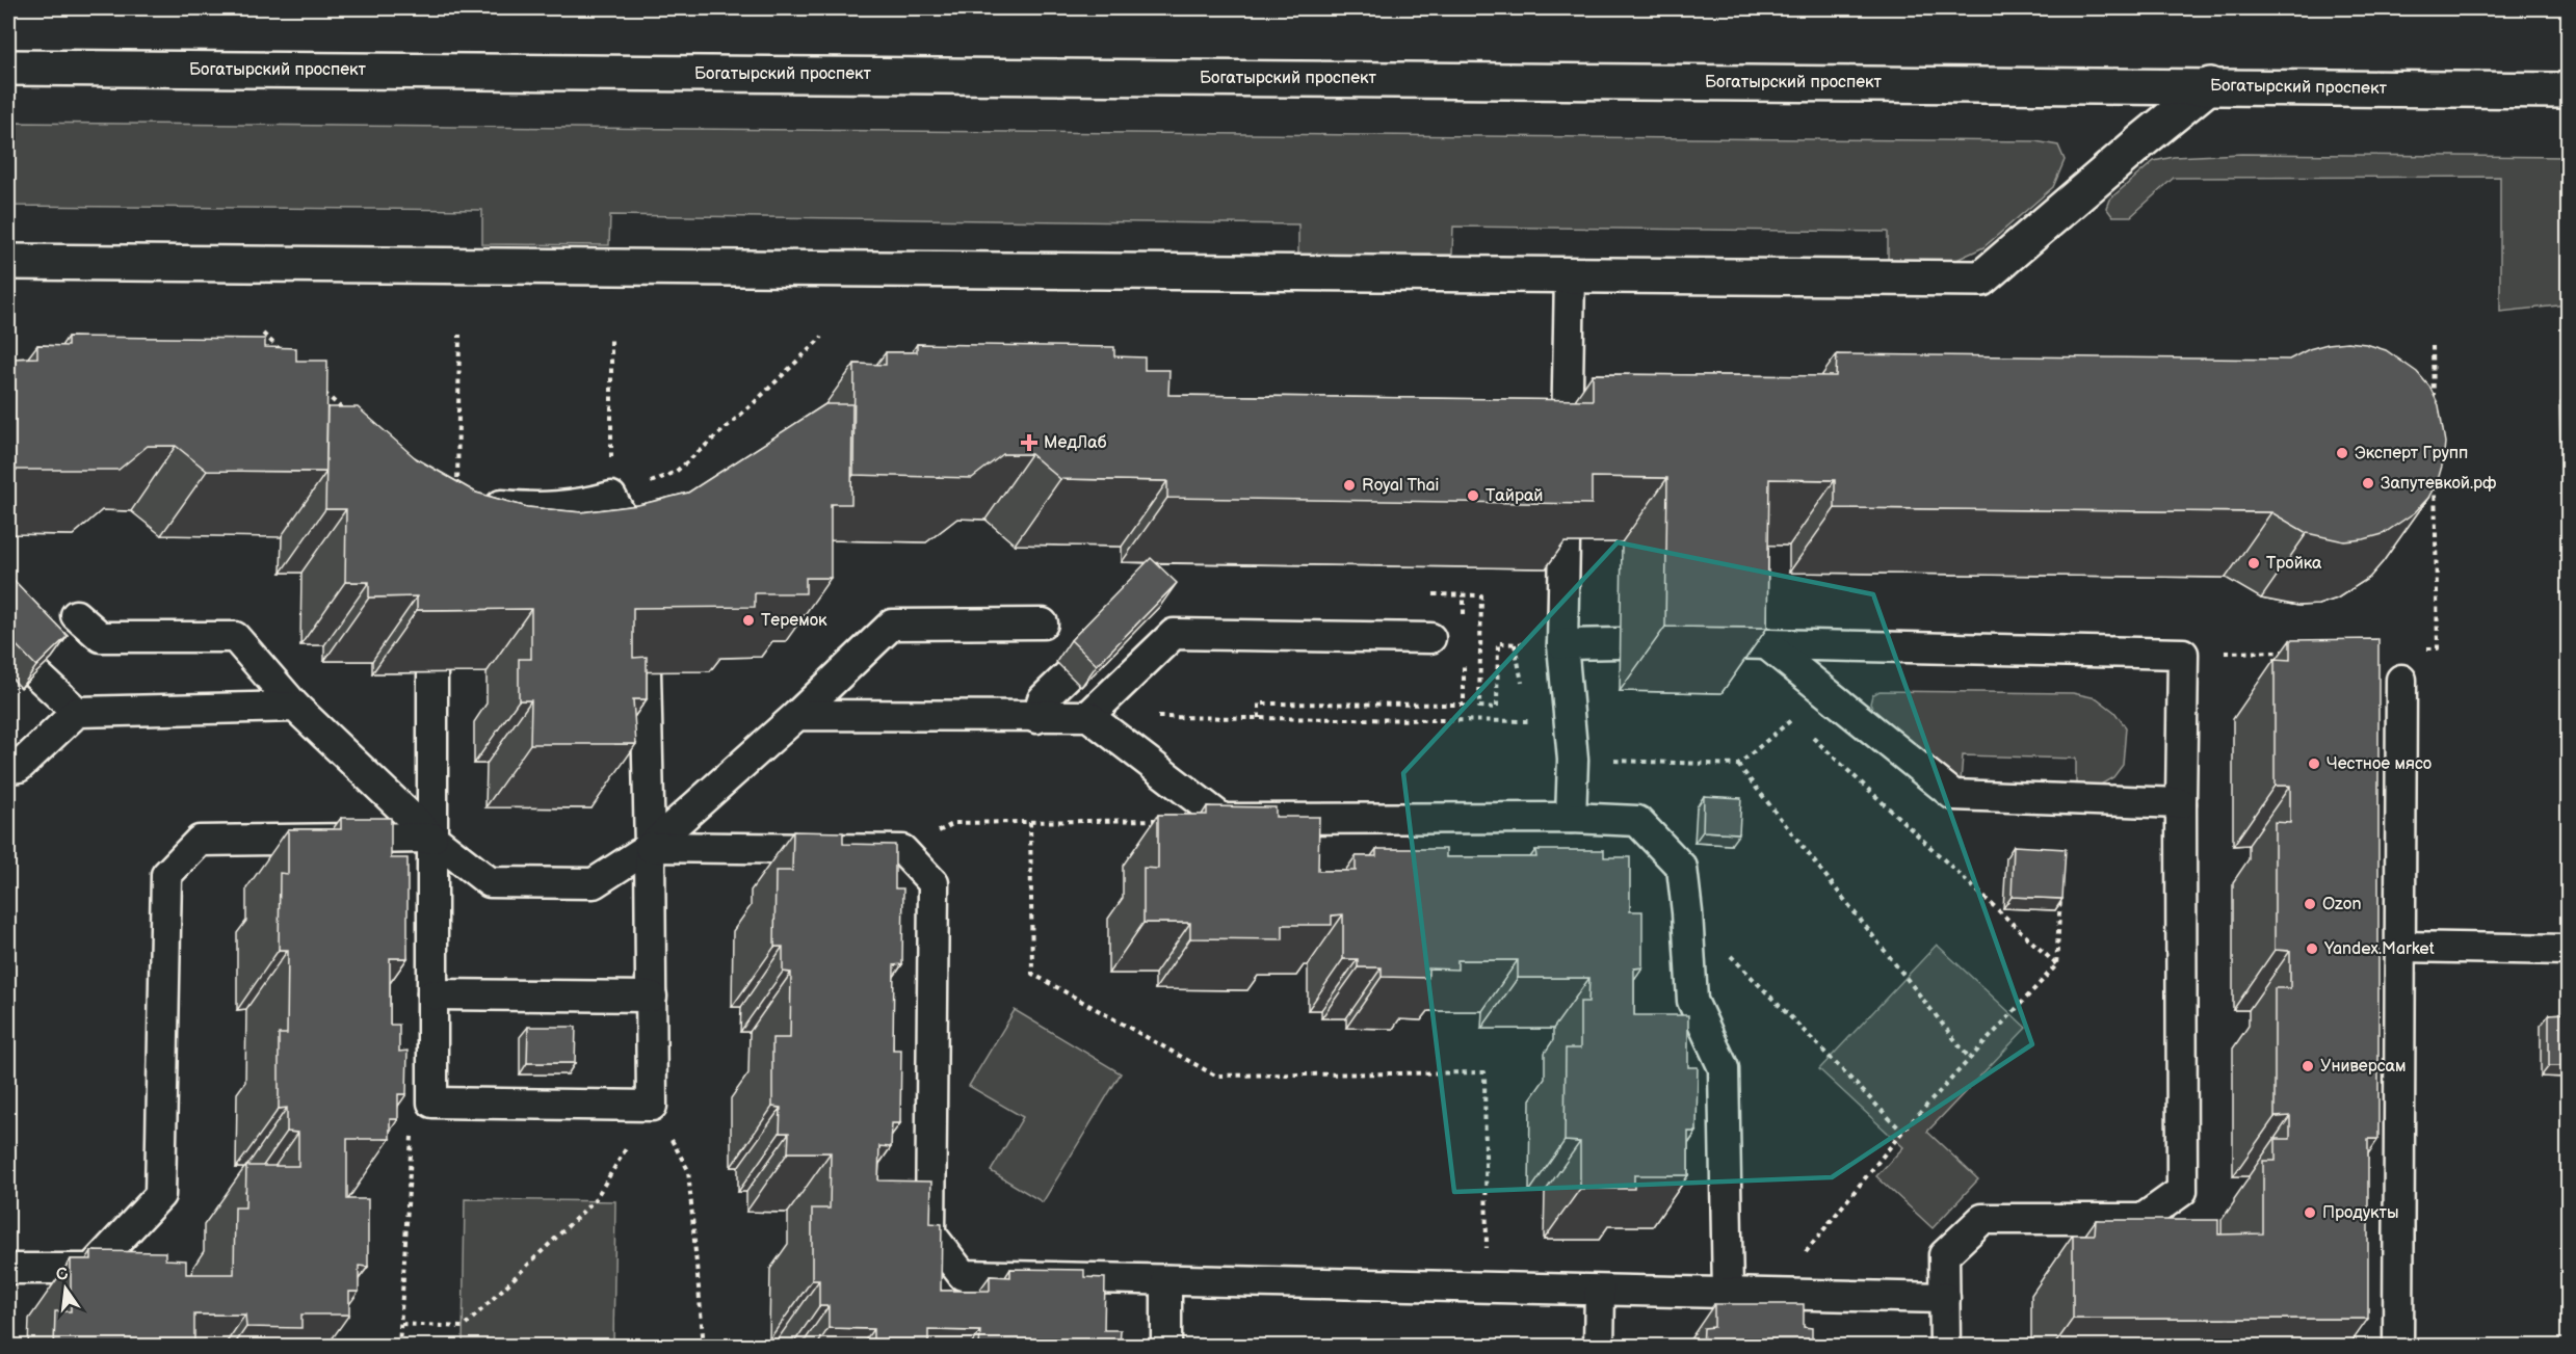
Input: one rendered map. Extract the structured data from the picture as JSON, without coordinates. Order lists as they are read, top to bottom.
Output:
{
  "streets": {
    "main road": ["Богатырский проспект"]
  },
  "places": {
    "health": ["МедЛаб"],
    "other": [
      "Эксперт Групп",
      "Запутевкой.рф",
      "Royal Thai",
      "Тайрай",
      "Тройка",
      "Теремок",
      "Честное мясо",
      "Ozon",
      "Yandex.Market",
      "Универсам",
      "Продукты"
    ]
  },
  "north": "top"
}
